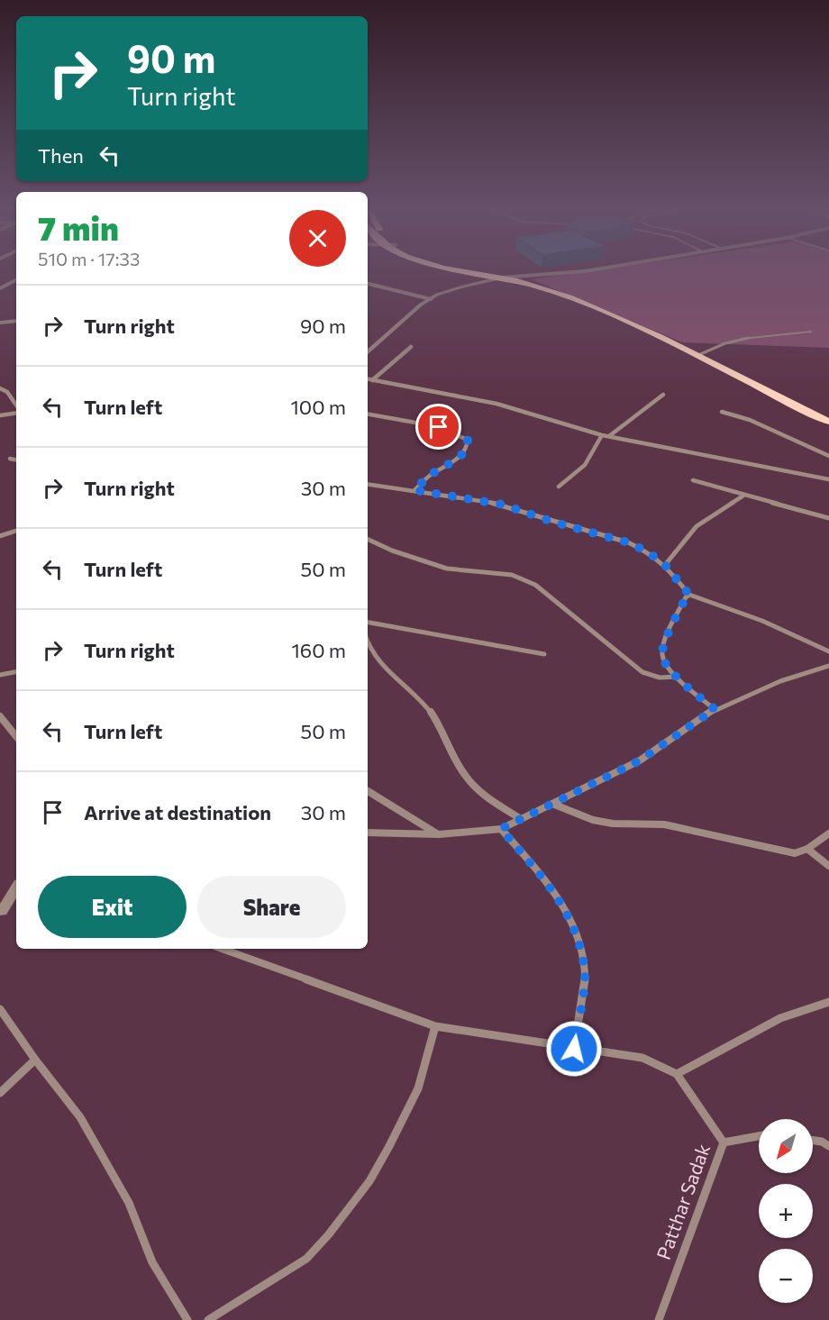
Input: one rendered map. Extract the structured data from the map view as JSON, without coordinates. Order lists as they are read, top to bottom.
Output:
{
  "streets": {
    "street": ["Patthar Sadak"]
  },
  "north": "bottom left",
  "page": {
    "turn": ["90 m", "Turn right"],
    "then": "Then",
    "heading": ["7 min", "510 m · 17:33"],
    "list": [
      {
        "name": "Turn right",
        "value": "90 m"
      },
      {
        "name": "Turn left",
        "value": "100 m"
      },
      {
        "name": "Turn right",
        "value": "30 m"
      },
      {
        "name": "Turn left",
        "value": "50 m"
      },
      {
        "name": "Turn right",
        "value": "160 m"
      },
      {
        "name": "Turn left",
        "value": "50 m"
      },
      {
        "name": "Arrive at destination",
        "value": "30 m"
      }
    ],
    "buttons": ["Exit", "Share"],
    "map_buttons": ["+", "−"]
  }
}
